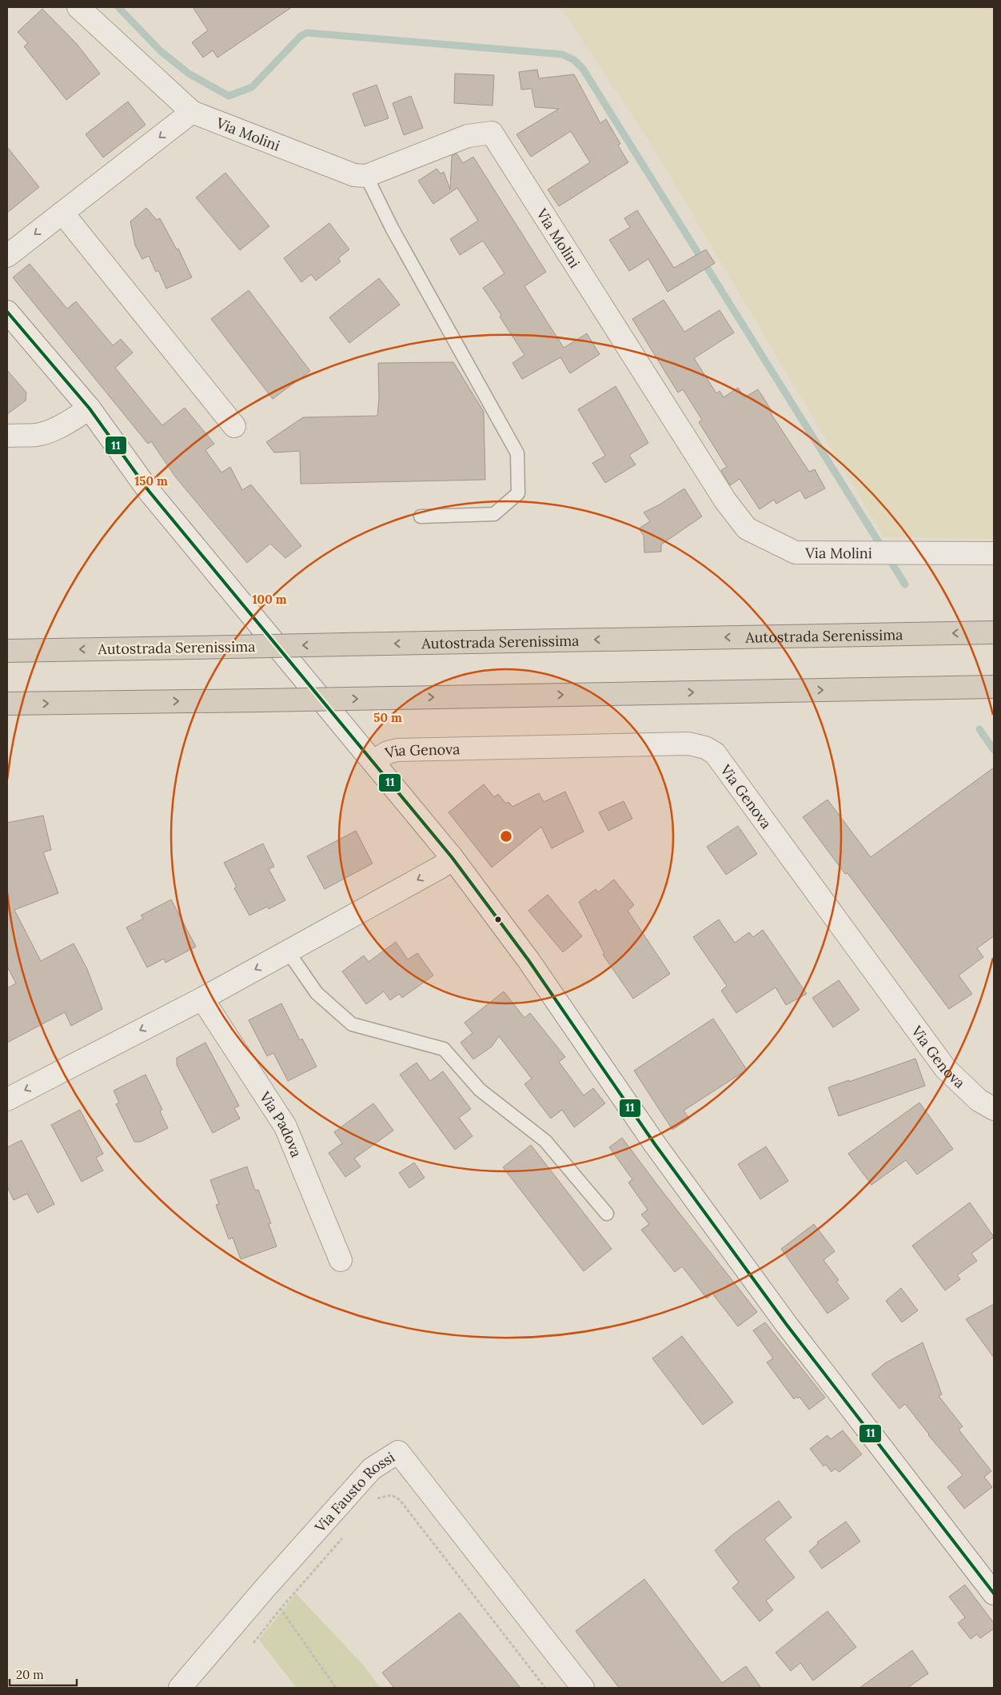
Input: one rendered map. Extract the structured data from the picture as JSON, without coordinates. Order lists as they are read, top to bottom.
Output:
{
  "streets": {
    "highway": ["Autostrada Serenissima"],
    "street": [
      "Via Molini",
      "Via Genova",
      "Via Padova",
      "Via Fausto Rossi"
    ]
  },
  "lines": ["transit line 11"],
  "scale_bar": "20 m",
  "rings": ["150 m", "100 m", "50 m"]
}
